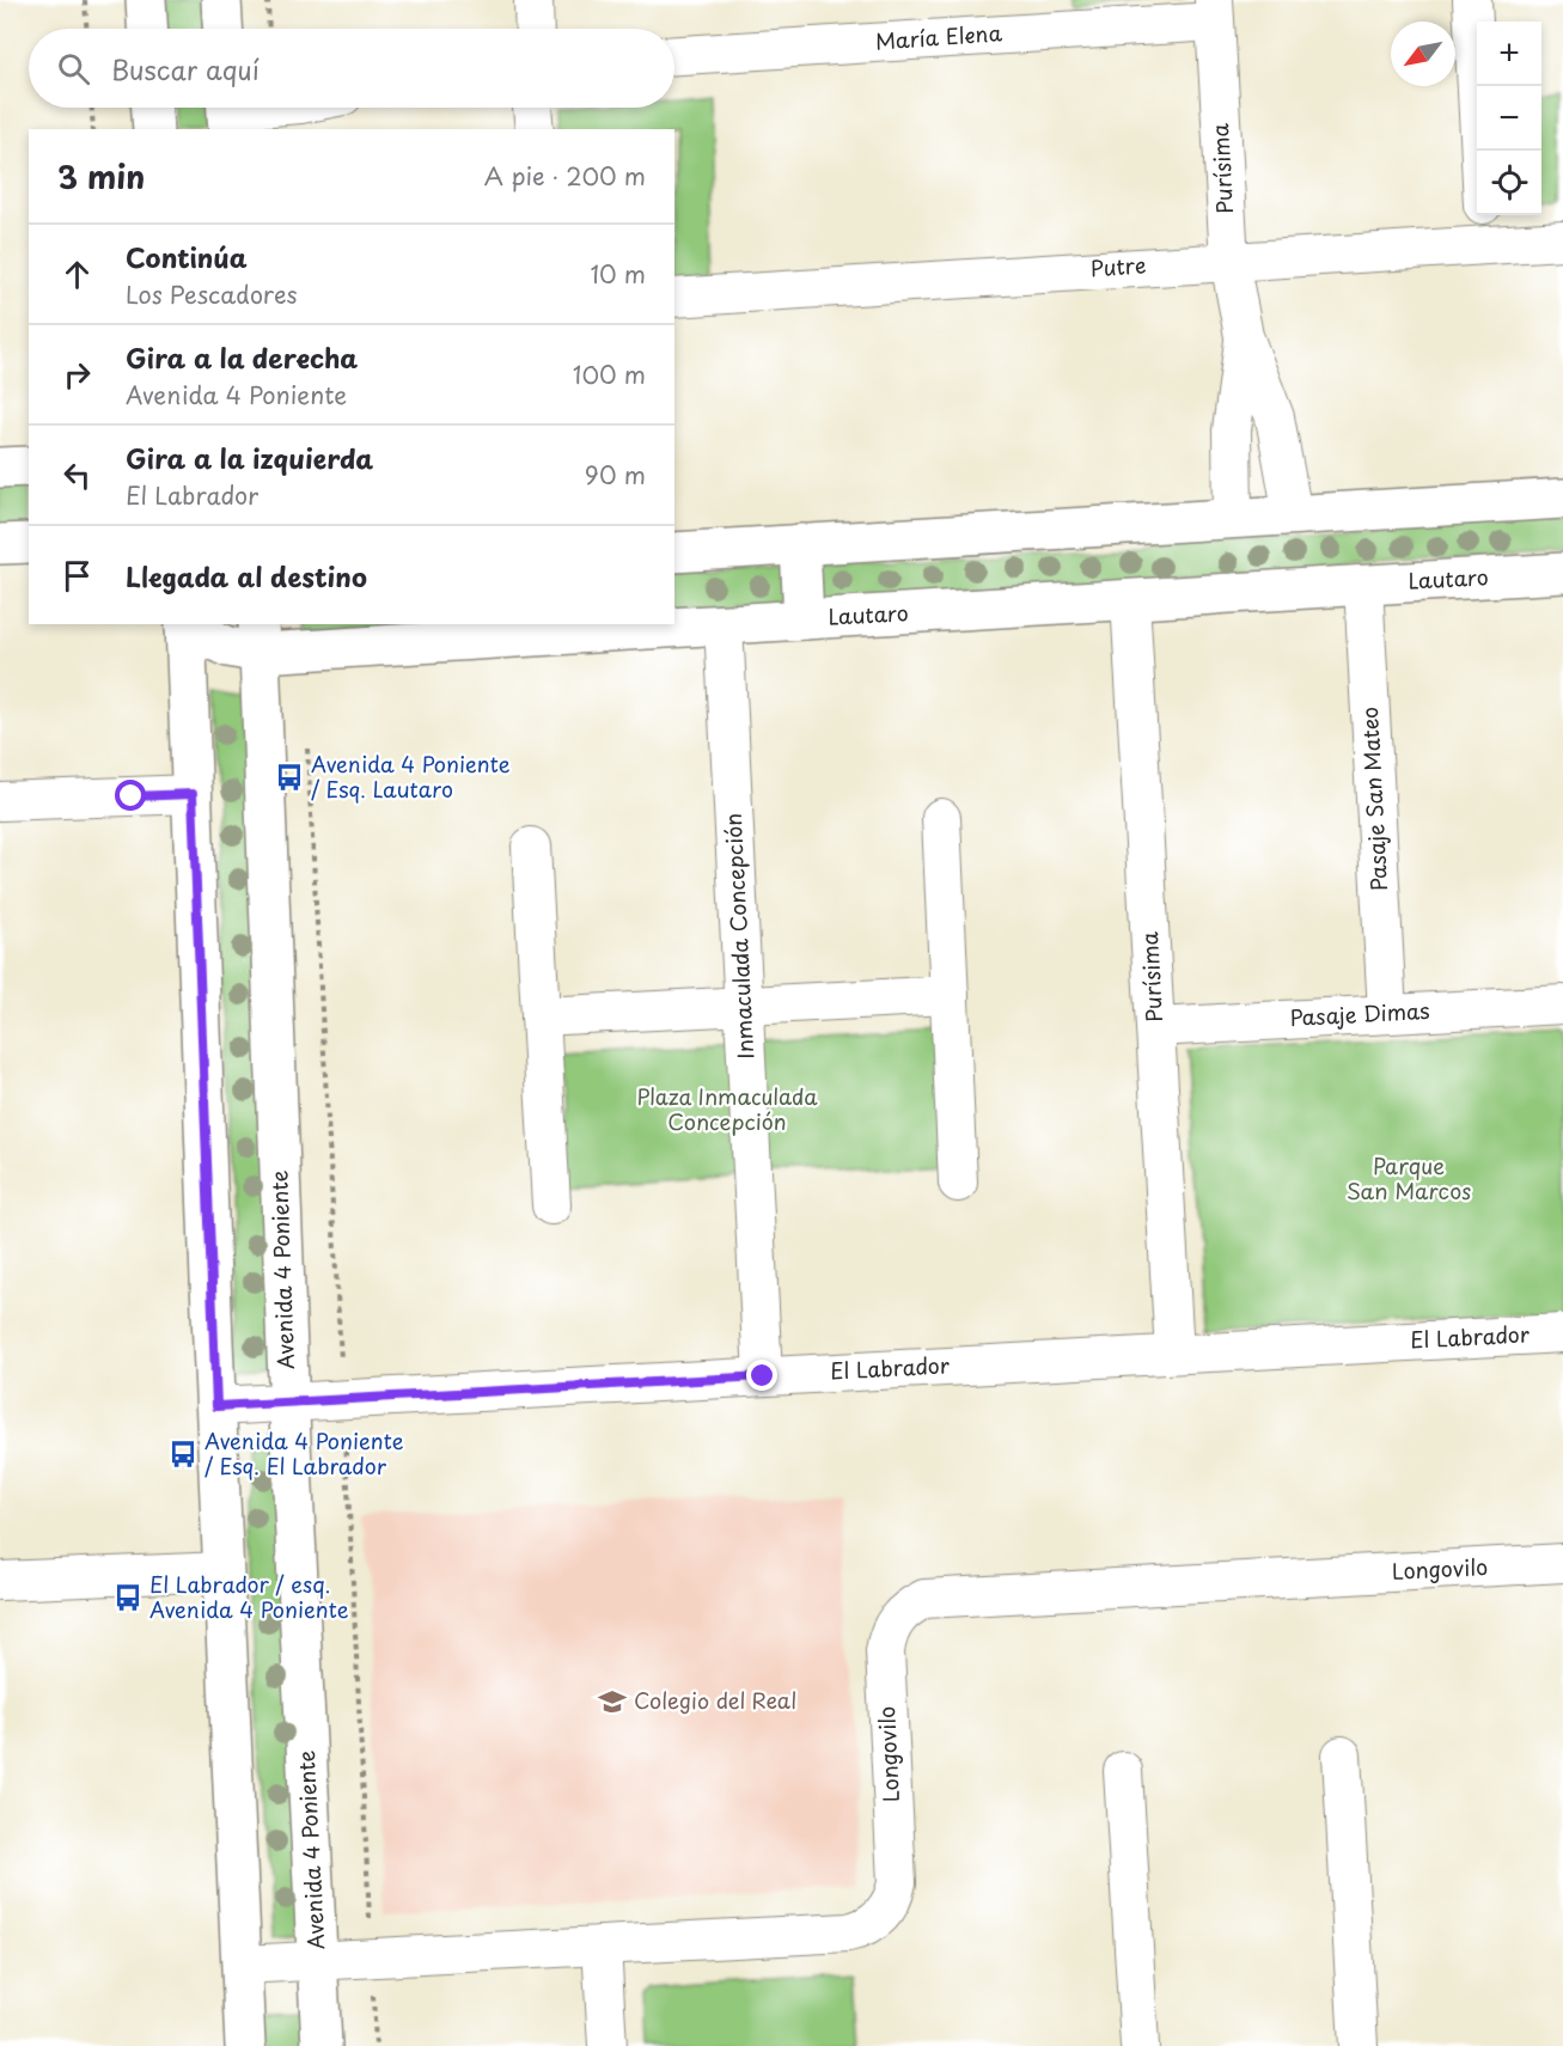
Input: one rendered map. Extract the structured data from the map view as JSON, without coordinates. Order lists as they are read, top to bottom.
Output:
{
  "streets": {
    "street": [
      "María Elena",
      "Purísima",
      "Putre",
      "Lautaro",
      "Pasaje San Mateo",
      "Inmaculada Concepción",
      "Pasaje Dimas",
      "Avenida 4 Poniente",
      "El Labrador",
      "Longovilo"
    ]
  },
  "crossings": [
    ["María Elena", "Purísima"],
    ["Purísima", "Putre"],
    ["Purísima", "Lautaro"],
    ["Purísima", "Pasaje Dimas"],
    ["Purísima", "El Labrador"],
    ["Lautaro", "Pasaje San Mateo"],
    ["Lautaro", "Inmaculada Concepción"],
    ["Lautaro", "Avenida 4 Poniente"],
    ["Pasaje San Mateo", "Pasaje Dimas"],
    ["Inmaculada Concepción", "El Labrador"],
    ["Avenida 4 Poniente", "El Labrador"],
    ["Avenida 4 Poniente", "Longovilo"]
  ],
  "parks": ["Plaza Inmaculada Concepción", "Parque San Marcos"],
  "places": {
    "bus stop": ["Avenida 4 Poniente / Esq. Lautaro", "Avenida 4 Poniente / Esq. El Labrador", "El Labrador / esq. Avenida 4 Poniente"],
    "school or university": ["Colegio del Real"]
  },
  "north": "bottom left",
  "page": {
    "map_buttons": ["+", "−"],
    "search": "Buscar aquí",
    "heading": ["3 min", "A pie · 200 m"],
    "list": [
      ["Continúa", "Los Pescadores", "10 m"],
      ["Gira a la derecha", "Avenida 4 Poniente", "100 m"],
      ["Gira a la izquierda", "El Labrador", "90 m"],
      "Llegada al destino"
    ]
  }
}
